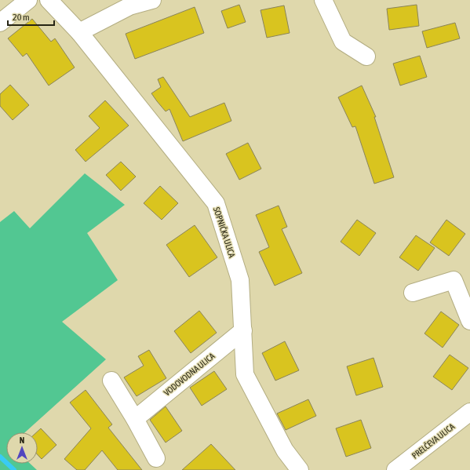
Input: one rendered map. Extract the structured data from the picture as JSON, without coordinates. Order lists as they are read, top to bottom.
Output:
{
  "streets": {
    "street": ["SOPNIČKA ULICA", "VODOVODNA ULICA", "PRELČEVA ULICA"]
  },
  "crossings": [
    ["SOPNIČKA ULICA", "VODOVODNA ULICA"]
  ],
  "scale_bar": "20 m",
  "north": "top"
}
